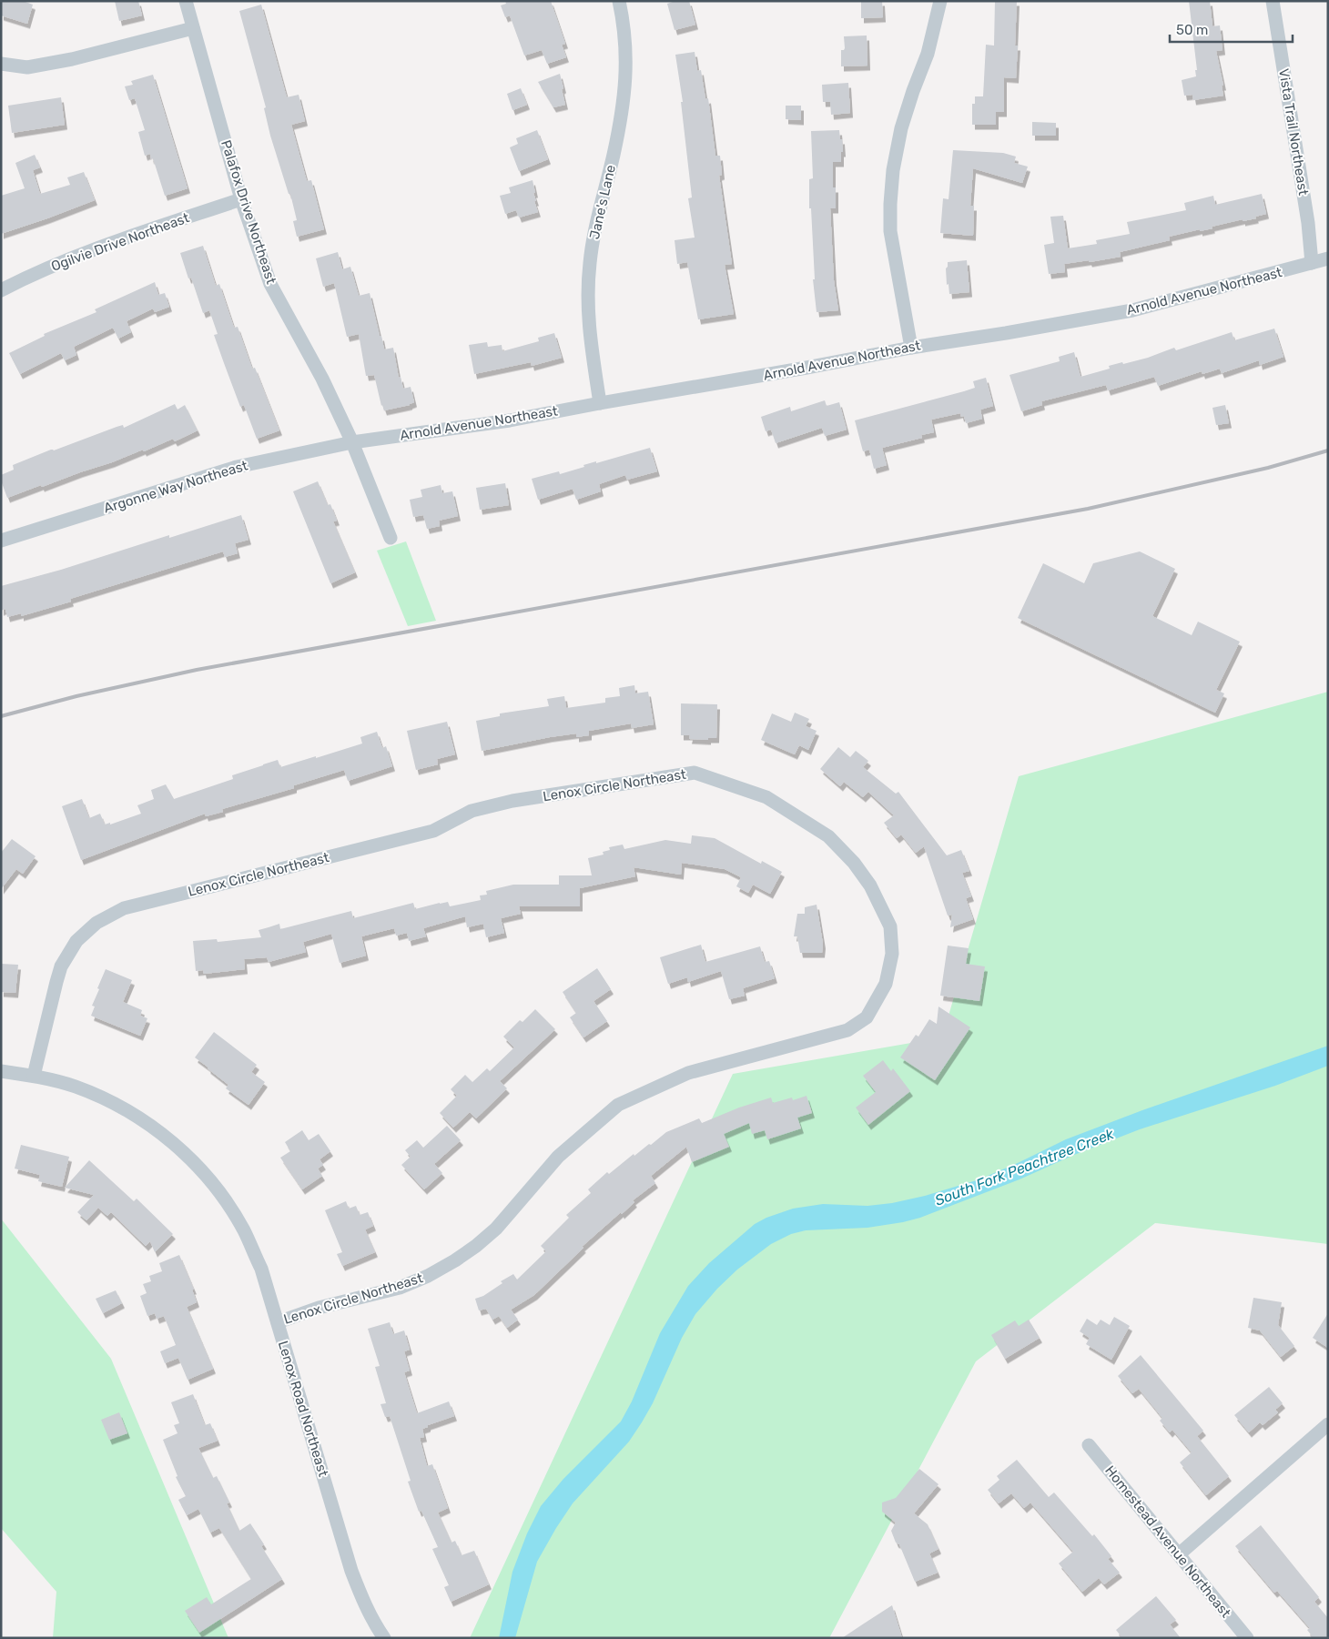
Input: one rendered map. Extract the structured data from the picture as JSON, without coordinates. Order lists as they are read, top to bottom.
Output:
{
  "streets": {
    "street": [
      "Vista Trail Northeast",
      "Jane's Lane",
      "Palafox Drive Northeast",
      "Ogilvie Drive Northeast",
      "Arnold Avenue Northeast",
      "Argonne Way Northeast",
      "Lenox Circle Northeast",
      "Lenox Road Northeast",
      "Homestead Avenue Northeast"
    ]
  },
  "crossings": [
    ["Vista Trail Northeast", "Arnold Avenue Northeast"],
    ["Jane's Lane", "Arnold Avenue Northeast"],
    ["Palafox Drive Northeast", "Ogilvie Drive Northeast"],
    ["Palafox Drive Northeast", "Arnold Avenue Northeast"],
    ["Palafox Drive Northeast", "Argonne Way Northeast"],
    ["Arnold Avenue Northeast", "Argonne Way Northeast"],
    ["Lenox Circle Northeast", "Lenox Road Northeast"]
  ],
  "water": ["South Fork Peachtree Creek"],
  "scale_bar": "50 m"
}
